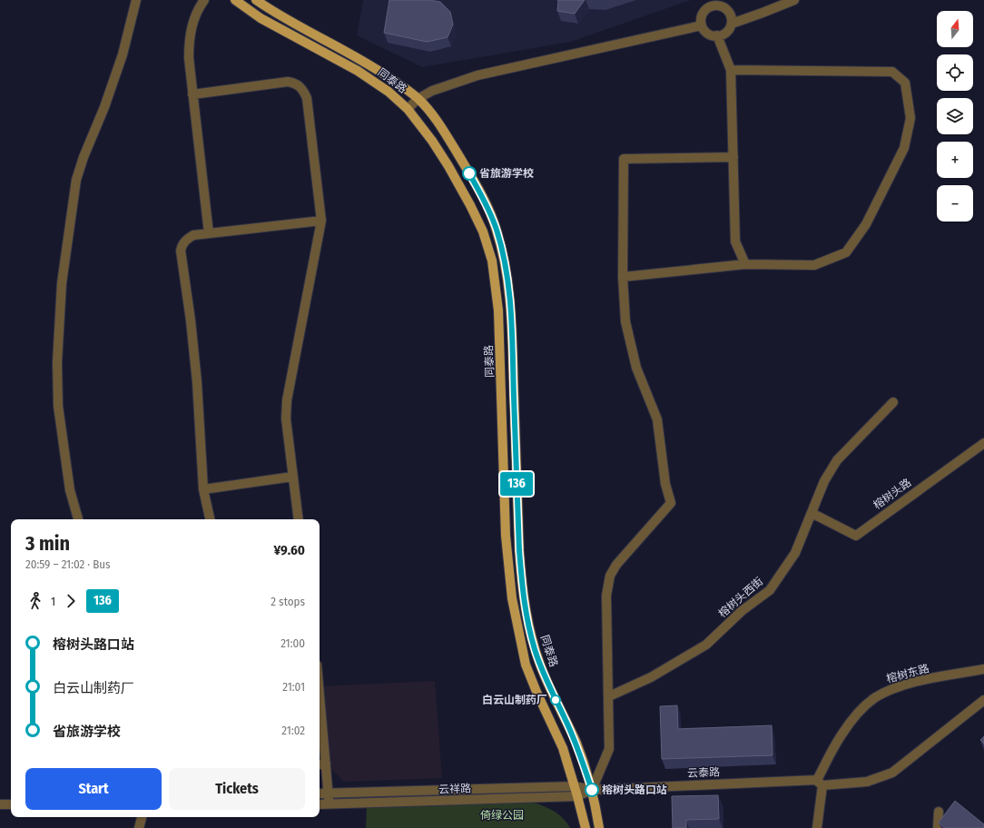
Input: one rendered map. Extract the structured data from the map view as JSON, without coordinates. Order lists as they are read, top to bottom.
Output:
{
  "streets": {
    "main road": ["同泰路"],
    "street": [
      "榕树头路",
      "榕树头西街",
      "榕树东路",
      "云泰路",
      "云祥路"
    ]
  },
  "crossings": [
    ["同泰路", "云泰路"],
    ["同泰路", "云祥路"],
    ["榕树头路", "榕树头西街"],
    ["榕树东路", "云泰路"],
    ["云泰路", "云祥路"]
  ],
  "parks": ["倚绿公园"],
  "places": ["省旅游学校", "白云山制药厂", "榕树头路口站"],
  "lines": ["bus line 136"],
  "north": "top",
  "page": {
    "on_map": "136",
    "map_buttons": ["+", "−"],
    "heading": ["3 min", "20:59 – 21:02 · Bus", "¥9.60"],
    "legs": ["1", "136", "2 stops"],
    "list": [
      {
        "name": "榕树头路口站",
        "value": "21:00"
      },
      {
        "name": "白云山制药厂",
        "value": "21:01"
      },
      {
        "name": "省旅游学校",
        "value": "21:02"
      }
    ],
    "buttons": ["Start", "Tickets"]
  }
}
